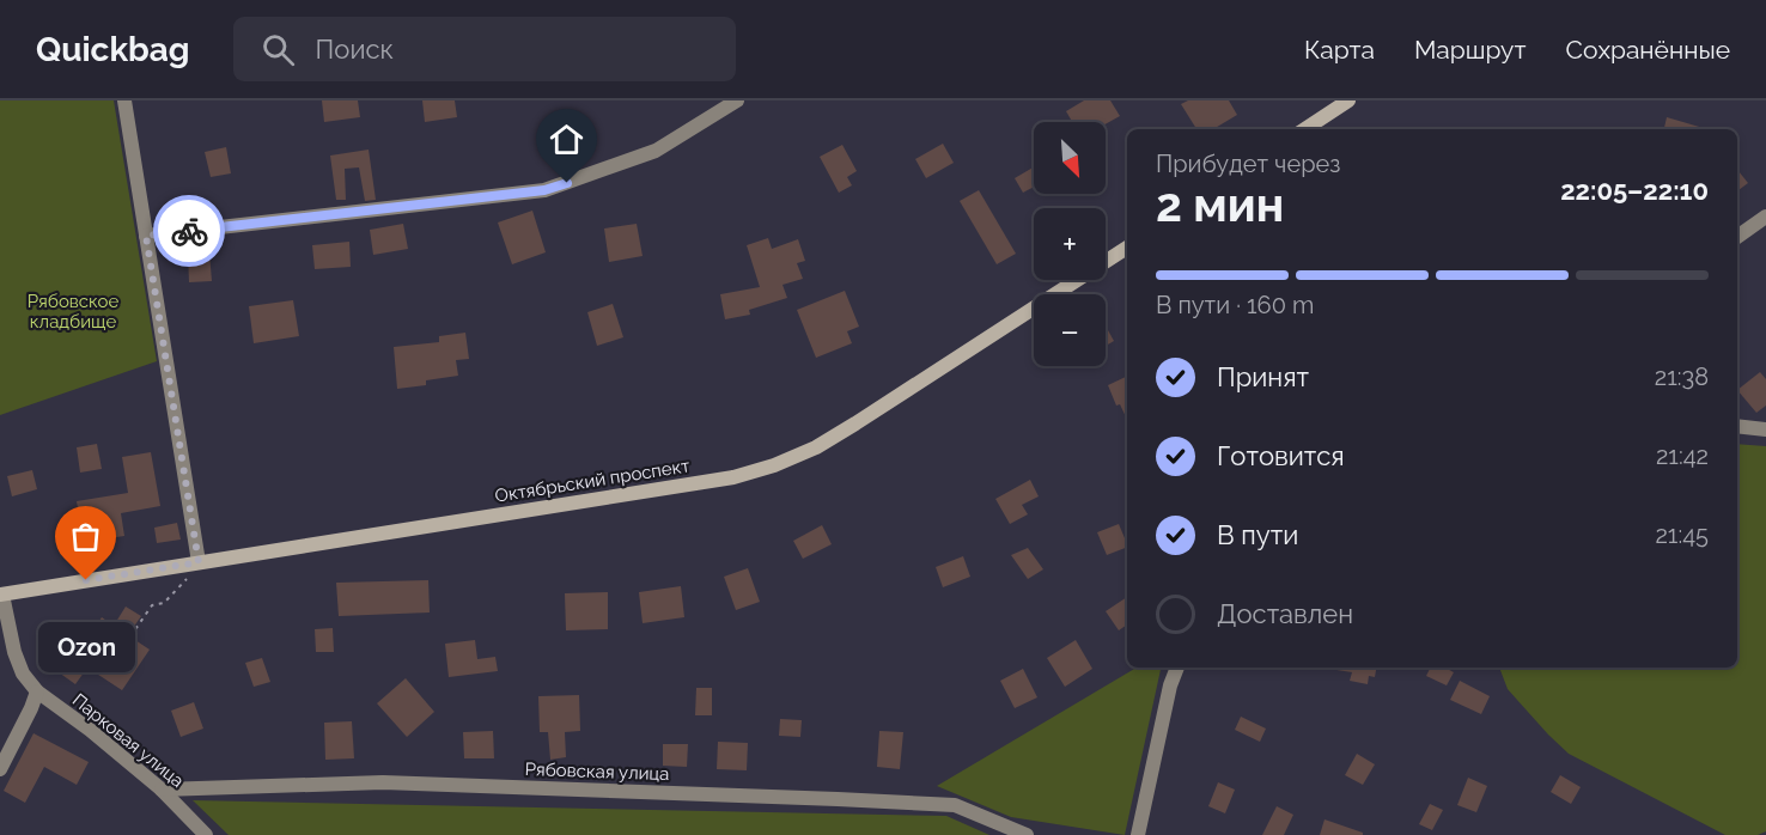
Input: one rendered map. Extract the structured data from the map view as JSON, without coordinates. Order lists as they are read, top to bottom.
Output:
{
  "streets": {
    "street": ["Октябрьский проспект", "Парковая улица", "Рябовская улица"]
  },
  "crossings": [
    ["Октябрьский проспект", "Парковая улица"],
    ["Парковая улица", "Рябовская улица"]
  ],
  "parks": ["Рябовское кладбище"],
  "places": ["Ozon"],
  "north": "bottom right",
  "page": {
    "header": "Quickbag",
    "search": "Поиск",
    "nav": ["Карта", "Маршрут", "Сохранённые"],
    "map_buttons": ["+", "−"],
    "heading": ["2 мин", "Прибудет через", "22:05–22:10"],
    "bar": "В пути · 160 m",
    "list": [
      ["Принят", "21:38"],
      ["Готовится", "21:42"],
      ["В пути", "21:45"],
      "Доставлен"
    ],
    "bubble": "Ozon"
  }
}
